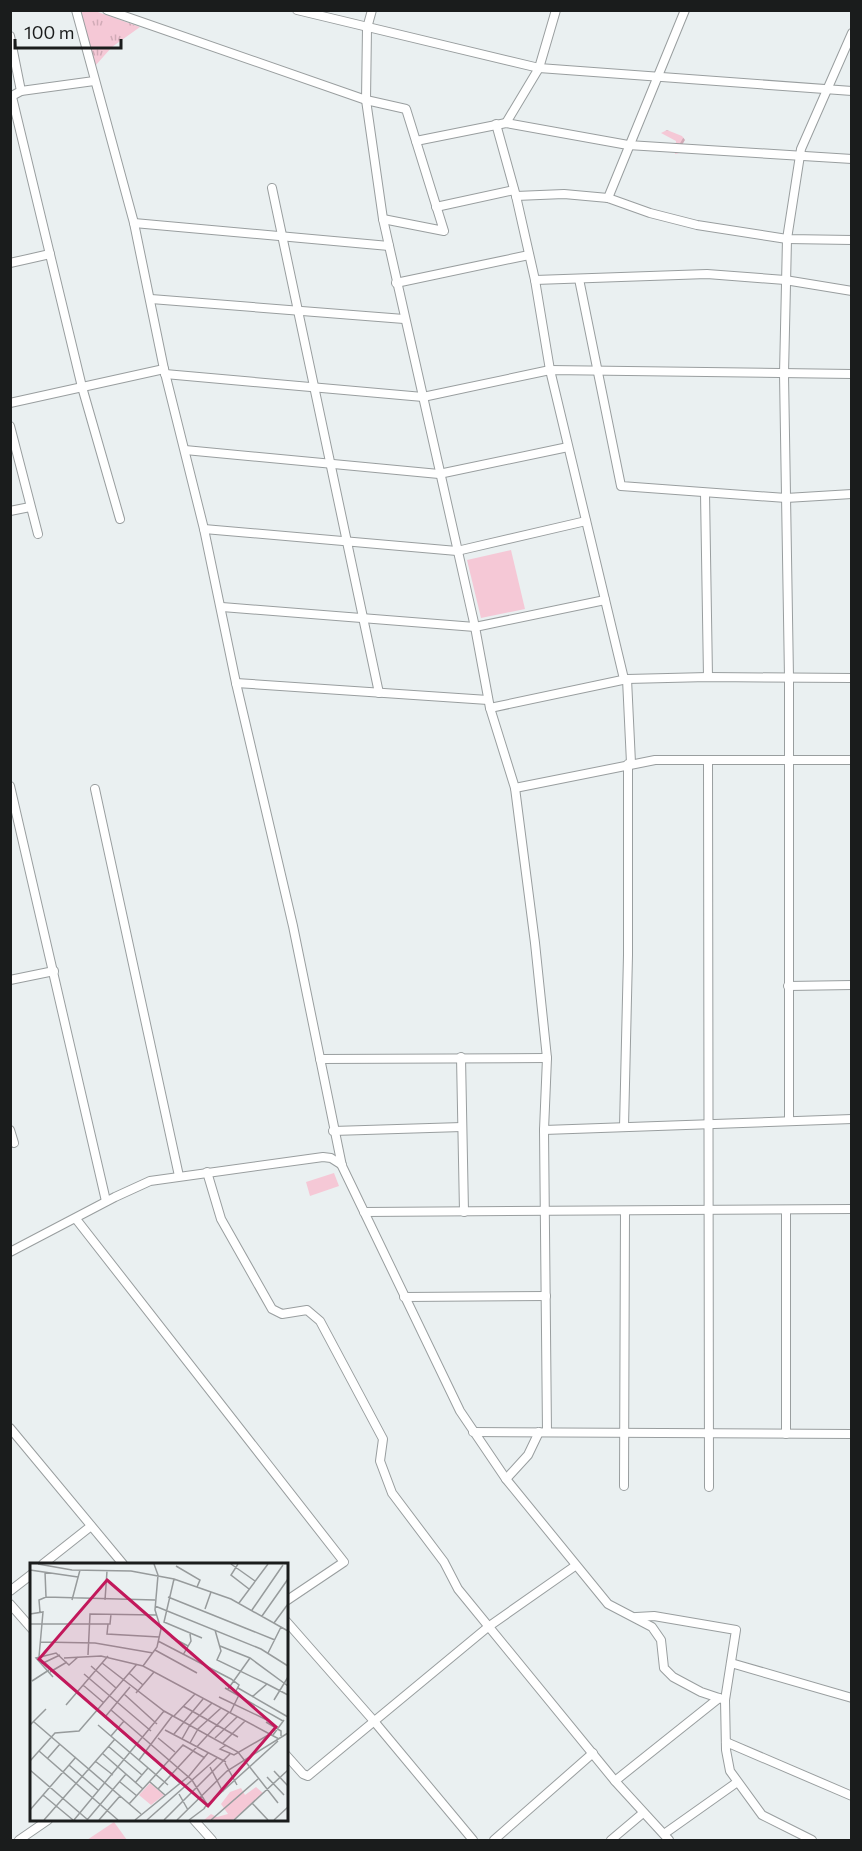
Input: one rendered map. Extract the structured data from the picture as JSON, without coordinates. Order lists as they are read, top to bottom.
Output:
{
  "scale_bar": "100 m"
}
